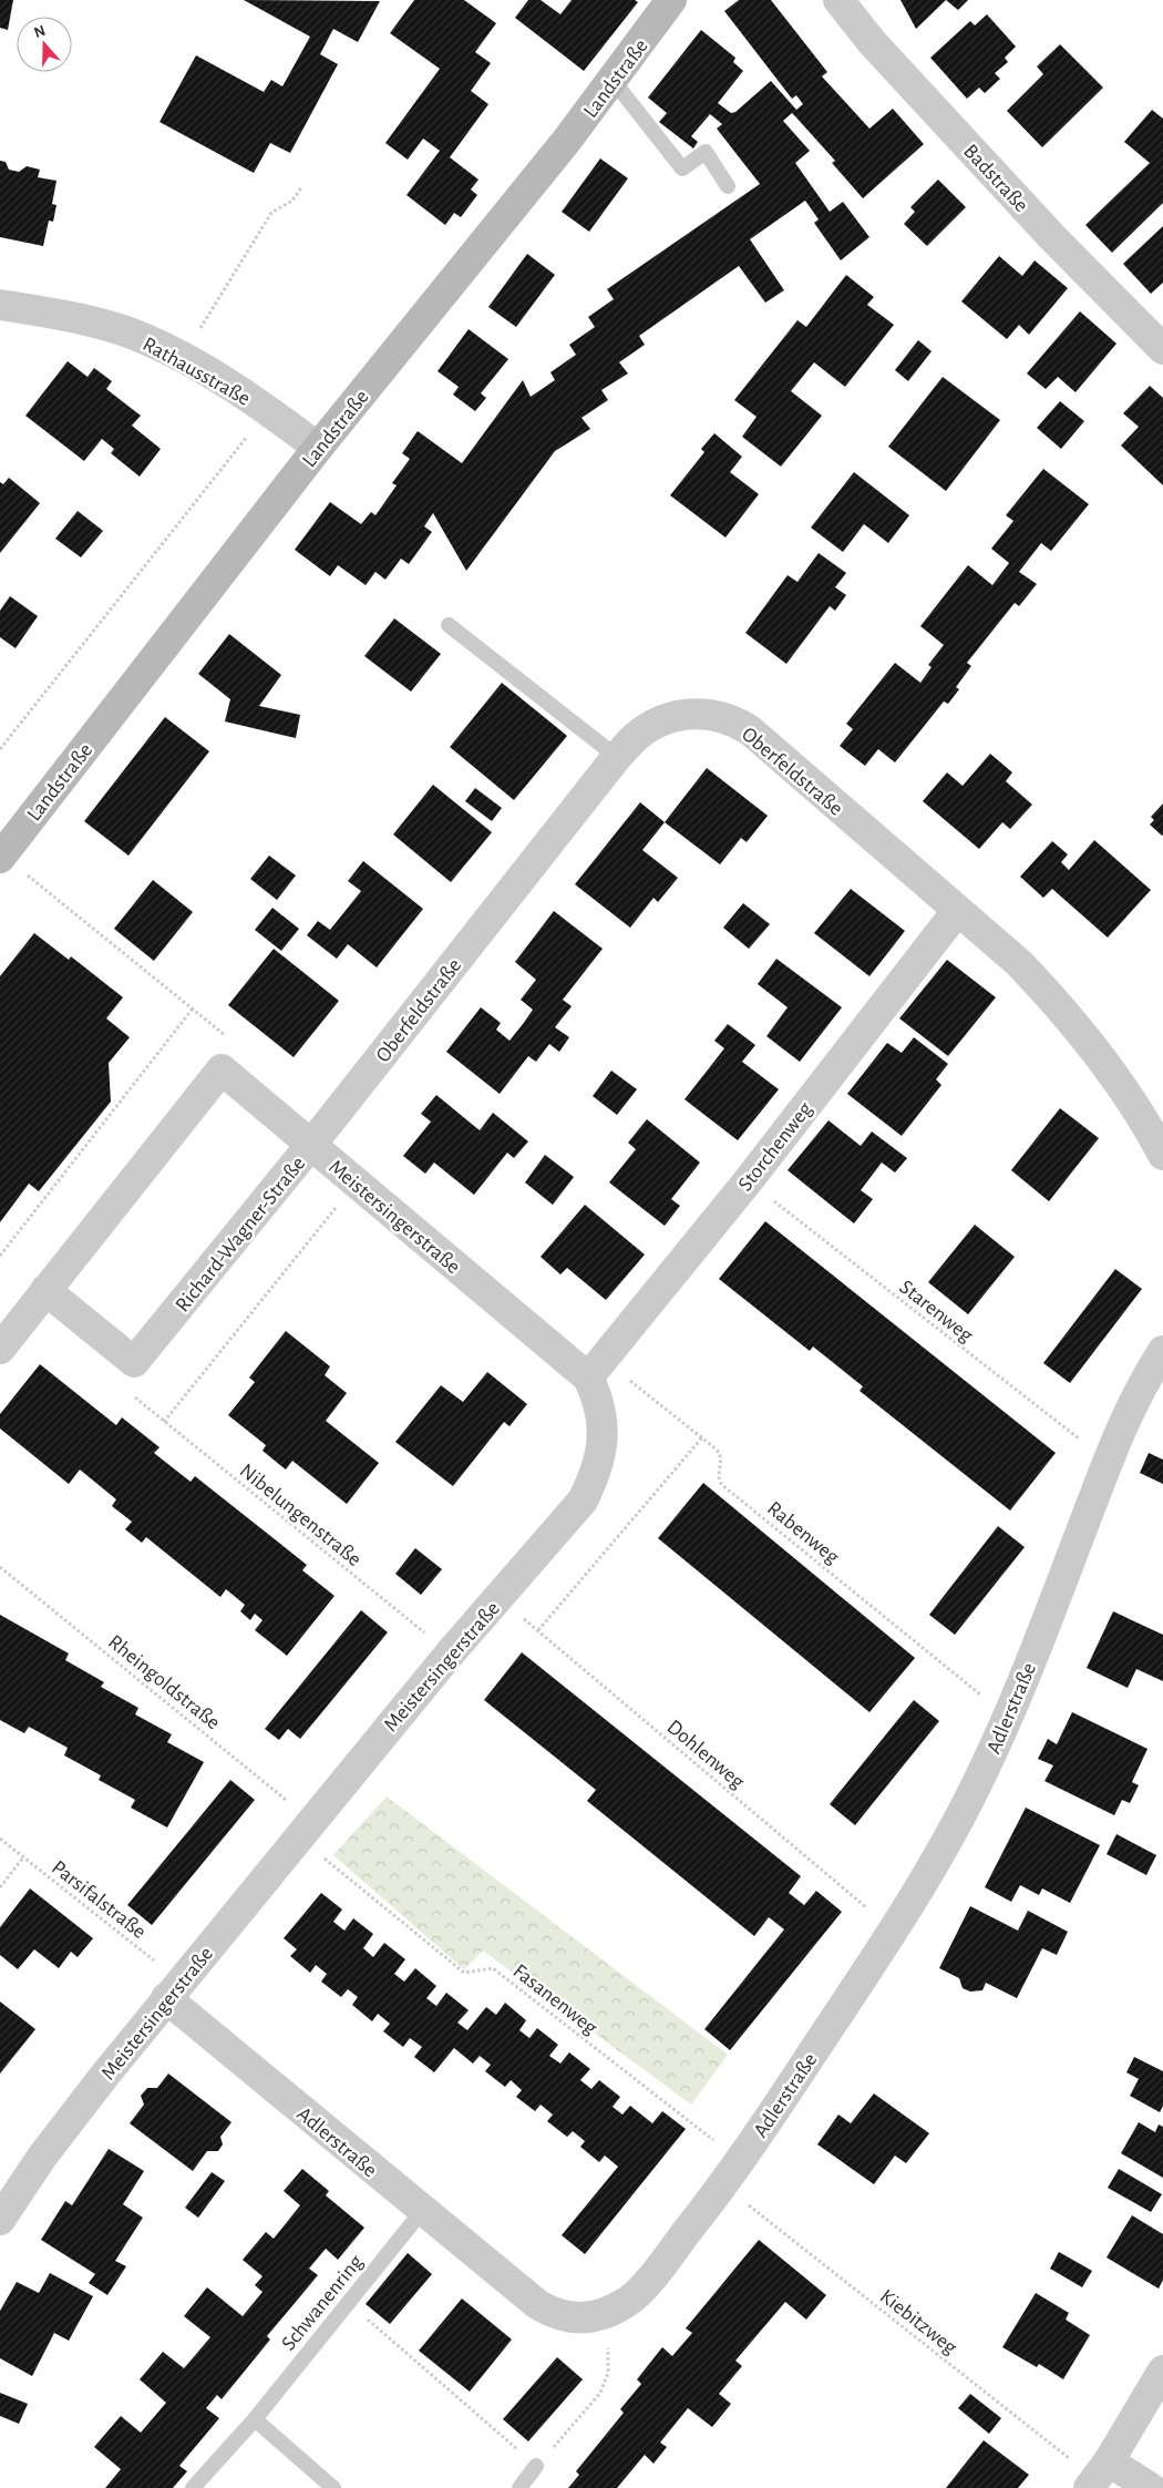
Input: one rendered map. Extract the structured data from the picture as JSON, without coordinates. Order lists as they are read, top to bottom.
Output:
{
  "streets": {
    "street": [
      "Landstraße",
      "Badstraße",
      "Rathausstraße",
      "Oberfeldstraße",
      "Storchenweg",
      "Meistersingerstraße",
      "Richard-Wagner-Straße",
      "Adlerstraße"
    ],
    "lane": ["Schwanenring"],
    "path": [
      "Starenweg",
      "Nibelungenstraße",
      "Rabenweg",
      "Rheingoldstraße",
      "Dohlenweg",
      "Parsifalstraße",
      "Fasanenweg",
      "Kiebitzweg"
    ]
  },
  "crossings": [
    ["Landstraße", "Rathausstraße"],
    ["Oberfeldstraße", "Storchenweg"],
    ["Oberfeldstraße", "Meistersingerstraße"],
    ["Oberfeldstraße", "Richard-Wagner-Straße"],
    ["Storchenweg", "Meistersingerstraße"],
    ["Storchenweg", "Starenweg"],
    ["Storchenweg", "Rabenweg"],
    ["Meistersingerstraße", "Richard-Wagner-Straße"],
    ["Meistersingerstraße", "Nibelungenstraße"],
    ["Meistersingerstraße", "Rabenweg"],
    ["Meistersingerstraße", "Rheingoldstraße"],
    ["Meistersingerstraße", "Adlerstraße"],
    ["Meistersingerstraße", "Dohlenweg"],
    ["Meistersingerstraße", "Parsifalstraße"],
    ["Meistersingerstraße", "Fasanenweg"],
    ["Starenweg", "Adlerstraße"],
    ["Rabenweg", "Adlerstraße"],
    ["Rheingoldstraße", "Fasanenweg"],
    ["Adlerstraße", "Dohlenweg"],
    ["Adlerstraße", "Parsifalstraße"],
    ["Adlerstraße", "Fasanenweg"],
    ["Adlerstraße", "Schwanenring"],
    ["Adlerstraße", "Kiebitzweg"]
  ],
  "north": "top"
}
